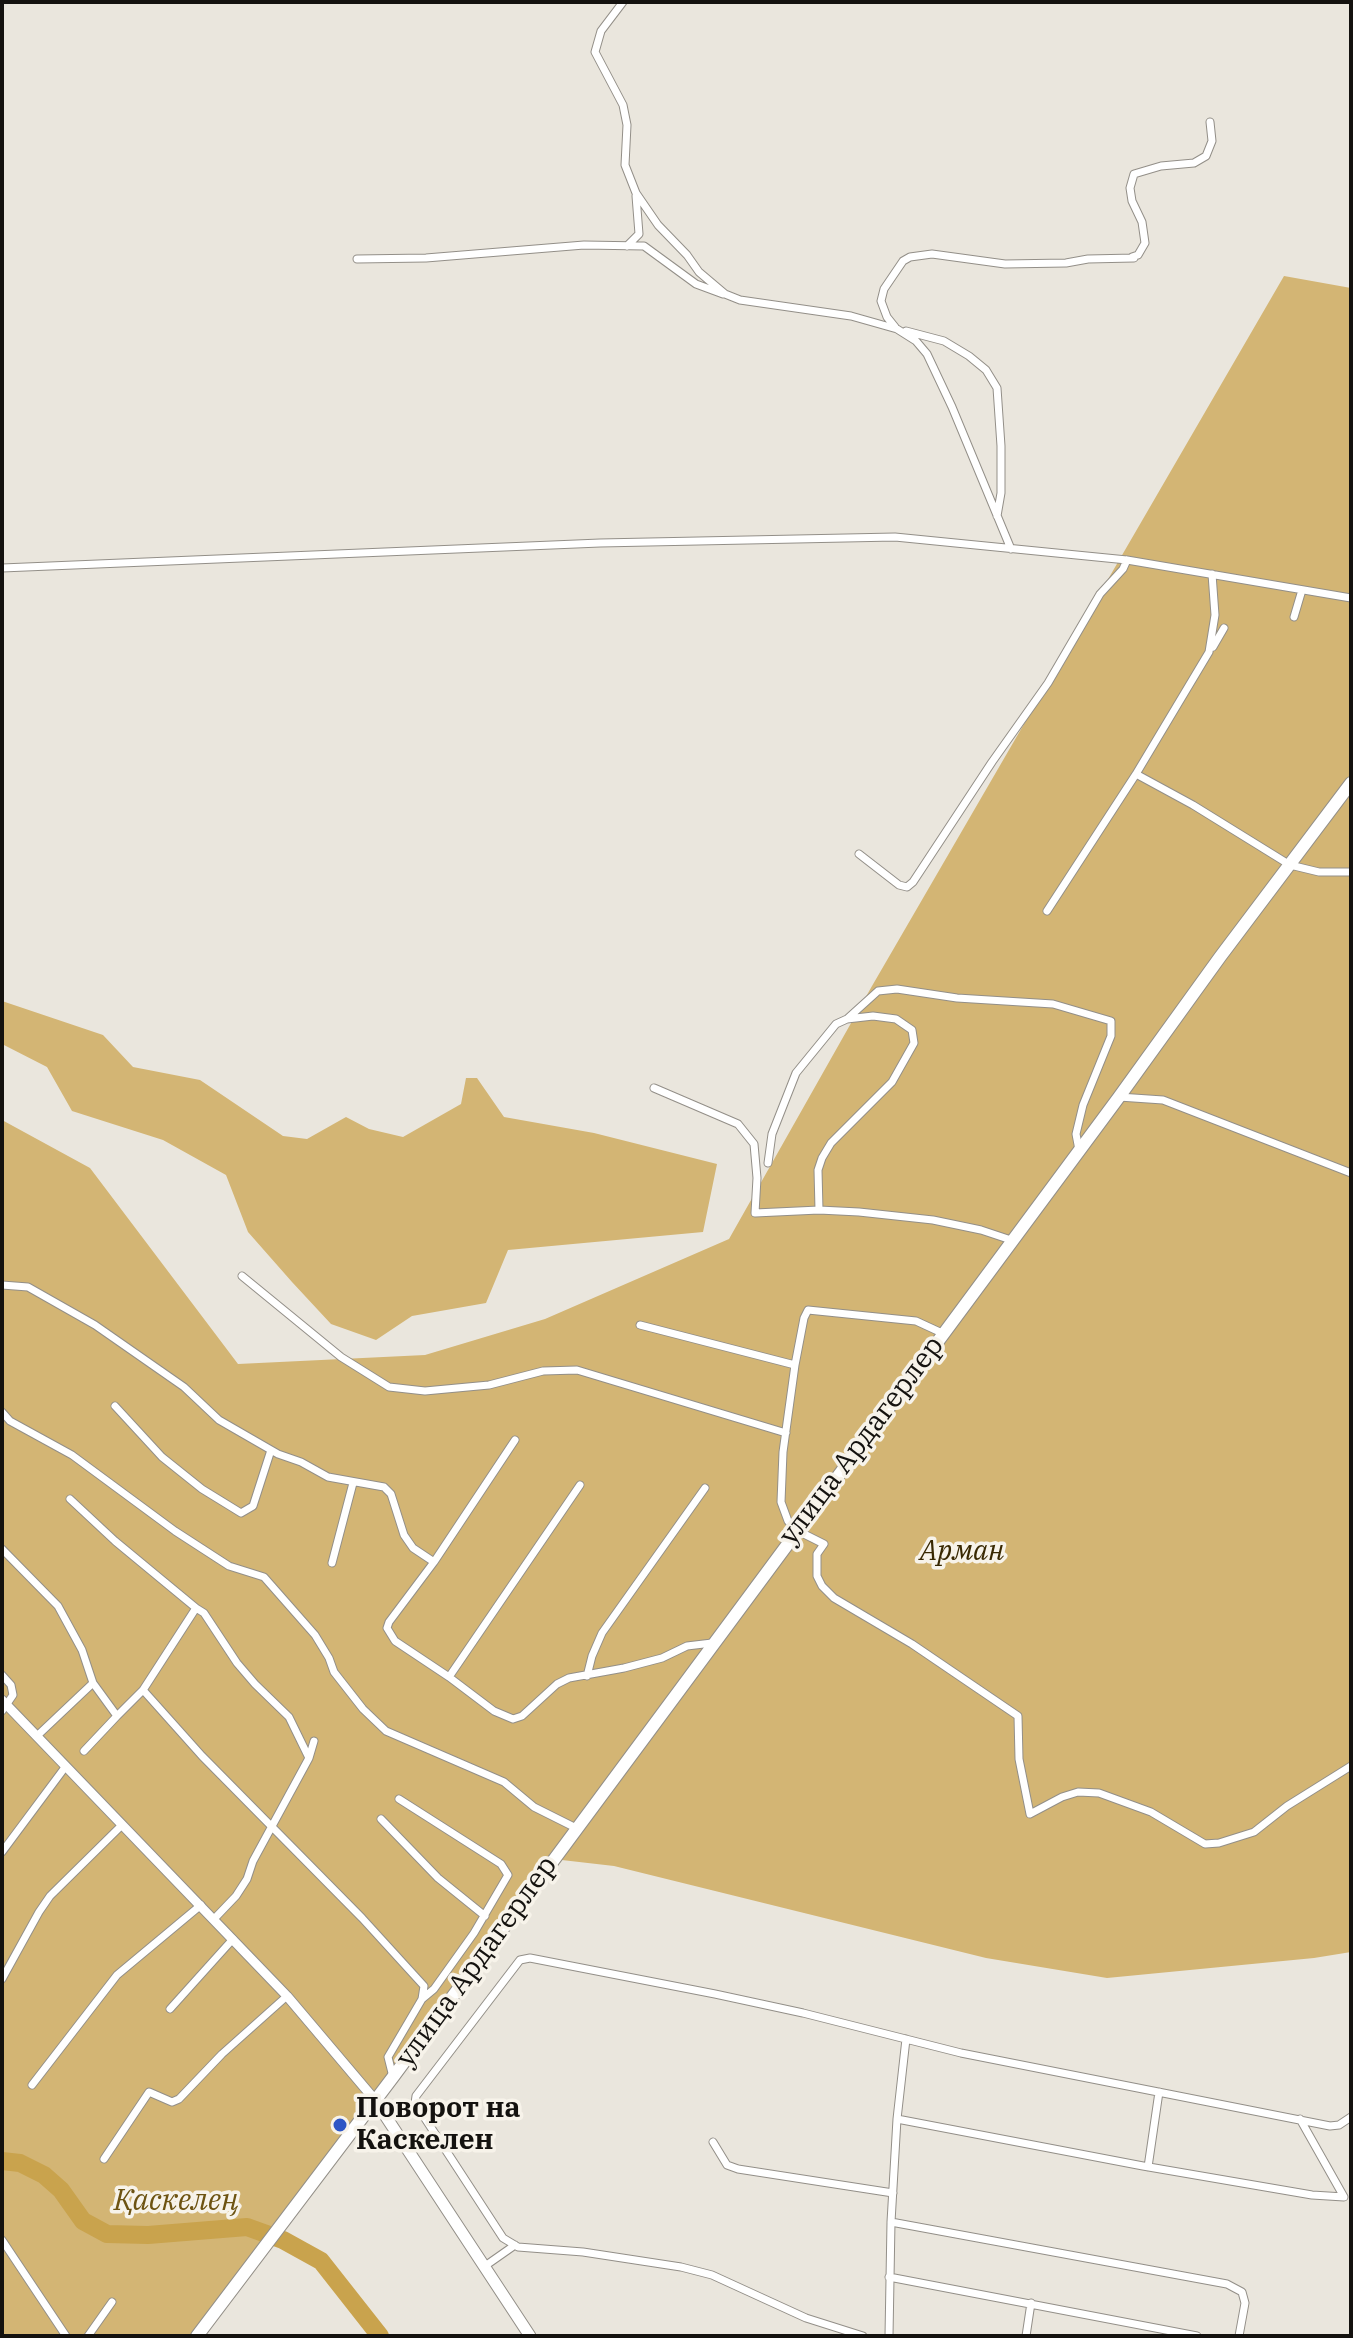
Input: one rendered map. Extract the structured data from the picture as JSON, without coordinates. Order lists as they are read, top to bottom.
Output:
{
  "streets": {
    "main road": ["улица Ардагерлер"]
  },
  "water": ["Қаскелең"],
  "parks": ["Арман"],
  "places": ["Поворот на Каскелен"]
}
